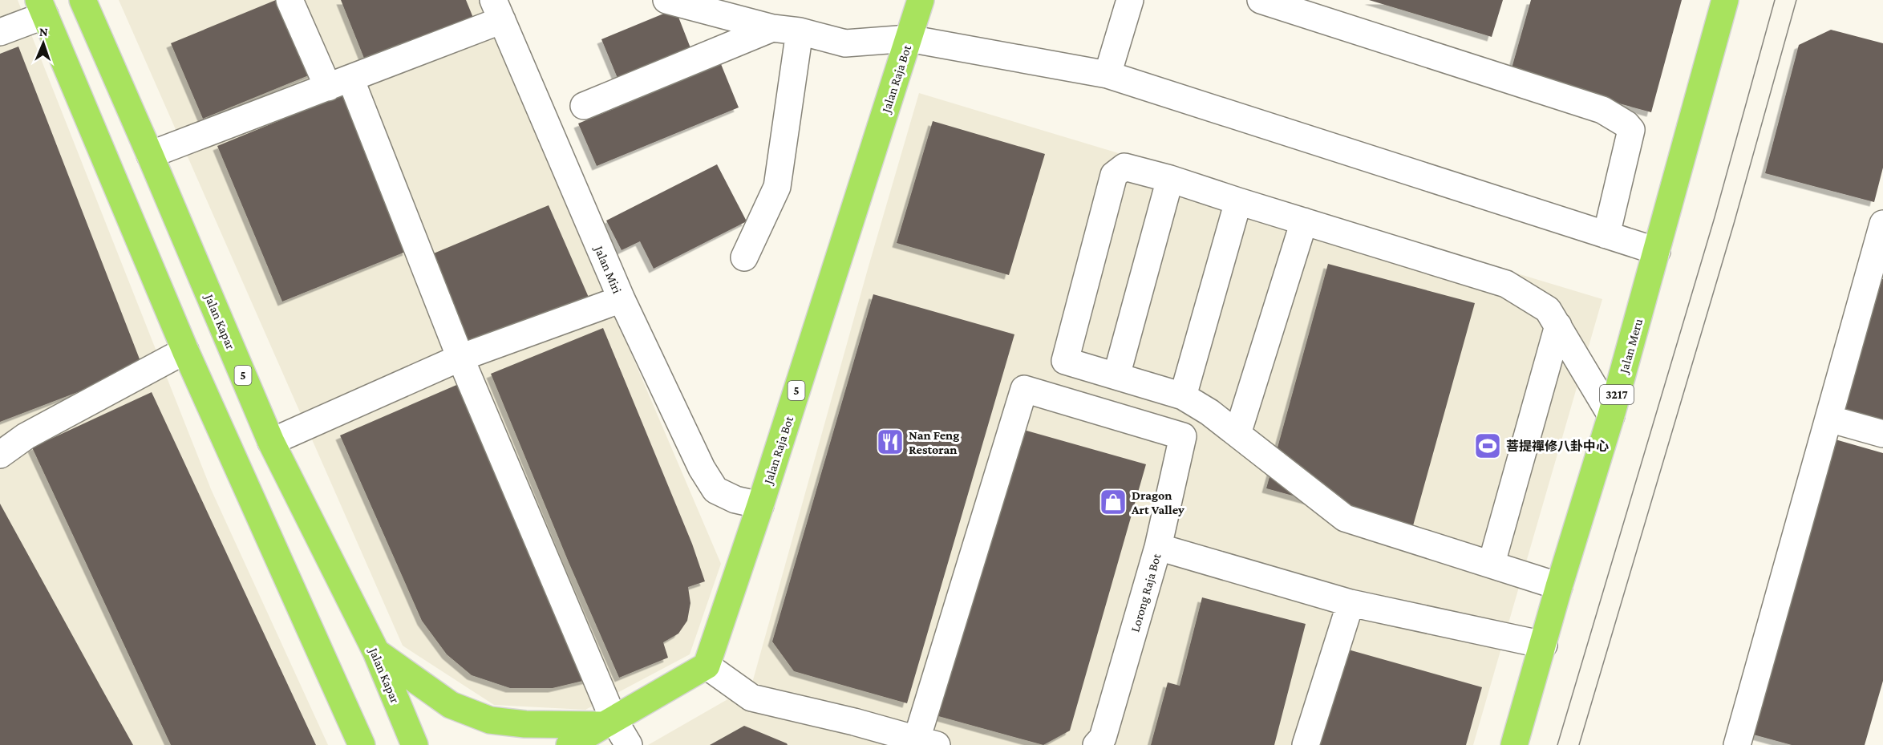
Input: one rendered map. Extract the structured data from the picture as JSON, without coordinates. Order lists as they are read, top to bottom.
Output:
{
  "streets": {
    "highway": [
      "Jalan Raja Bot",
      "Jalan Kapar",
      "Jalan Meru",
      "5",
      "3217"
    ],
    "street": ["Jalan Miri", "Lorong Raja Bot"]
  },
  "crossings": [
    ["Jalan Raja Bot", "Jalan Miri"]
  ],
  "places": {
    "restaurant": ["Nan Feng Restoran"],
    "sports": ["菩提禪修八卦中心"],
    "shop": ["Dragon Art Valley"]
  },
  "north": "top"
}
